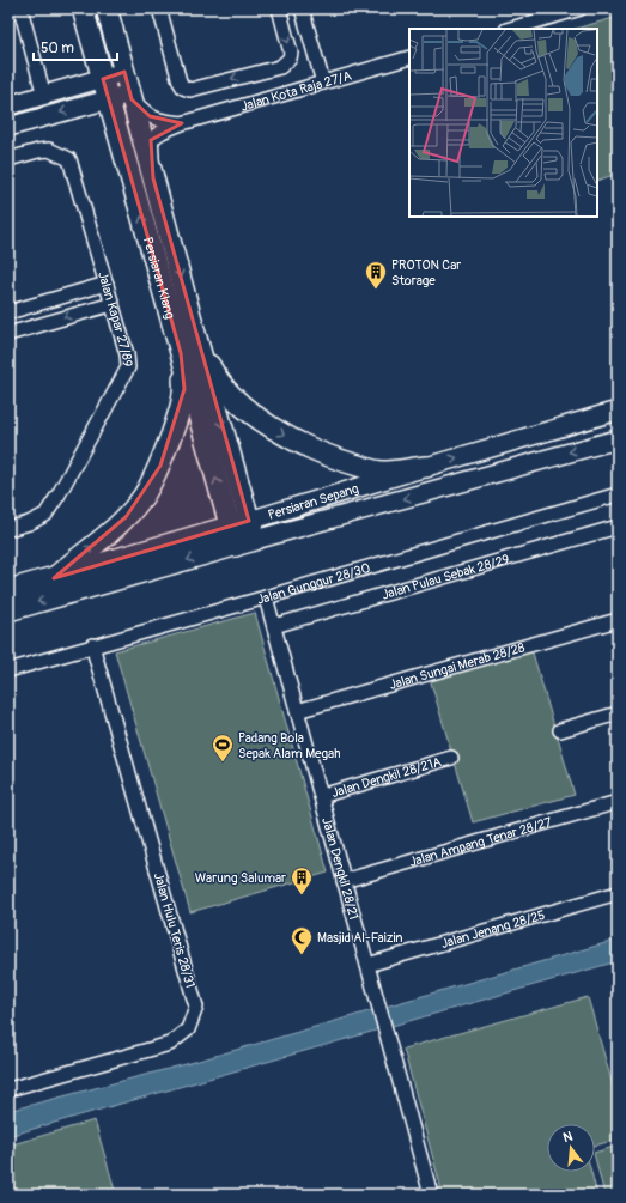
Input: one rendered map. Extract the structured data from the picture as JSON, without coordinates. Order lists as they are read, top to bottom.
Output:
{
  "streets": {
    "main road": ["Persiaran Klang", "Persiaran Sepang"],
    "street": [
      "Jalan Kota Raja 27/A",
      "Jalan Kapar 27/89",
      "Jalan Pulau Sebak 28/29",
      "Jalan Gunggur 28/30",
      "Jalan Sungai Merab 28/28",
      "Jalan Dengkil 28/21A",
      "Jalan Ampang Tenar 28/27",
      "Jalan Dengkil 28/21",
      "Jalan Jenang 28/25",
      "Jalan Hulu Teris 28/31"
    ]
  },
  "crossings": [
    ["Jalan Kota Raja 27/A", "Persiaran Klang"],
    ["Persiaran Klang", "Persiaran Sepang"],
    ["Jalan Pulau Sebak 28/29", "Jalan Dengkil 28/21"],
    ["Jalan Gunggur 28/30", "Jalan Dengkil 28/21"],
    ["Jalan Gunggur 28/30", "Jalan Hulu Teris 28/31"],
    ["Jalan Sungai Merab 28/28", "Jalan Dengkil 28/21"],
    ["Jalan Dengkil 28/21A", "Jalan Dengkil 28/21"],
    ["Jalan Ampang Tenar 28/27", "Jalan Dengkil 28/21"],
    ["Jalan Dengkil 28/21", "Jalan Jenang 28/25"]
  ],
  "places": {
    "building": ["PROTON Car Storage", "Warung Salumar"],
    "sports": ["Padang Bola Sepak Alam Megah"],
    "mosque": ["Masjid Al-Faizin"]
  },
  "scale_bar": "50 m",
  "north": "top"
}
